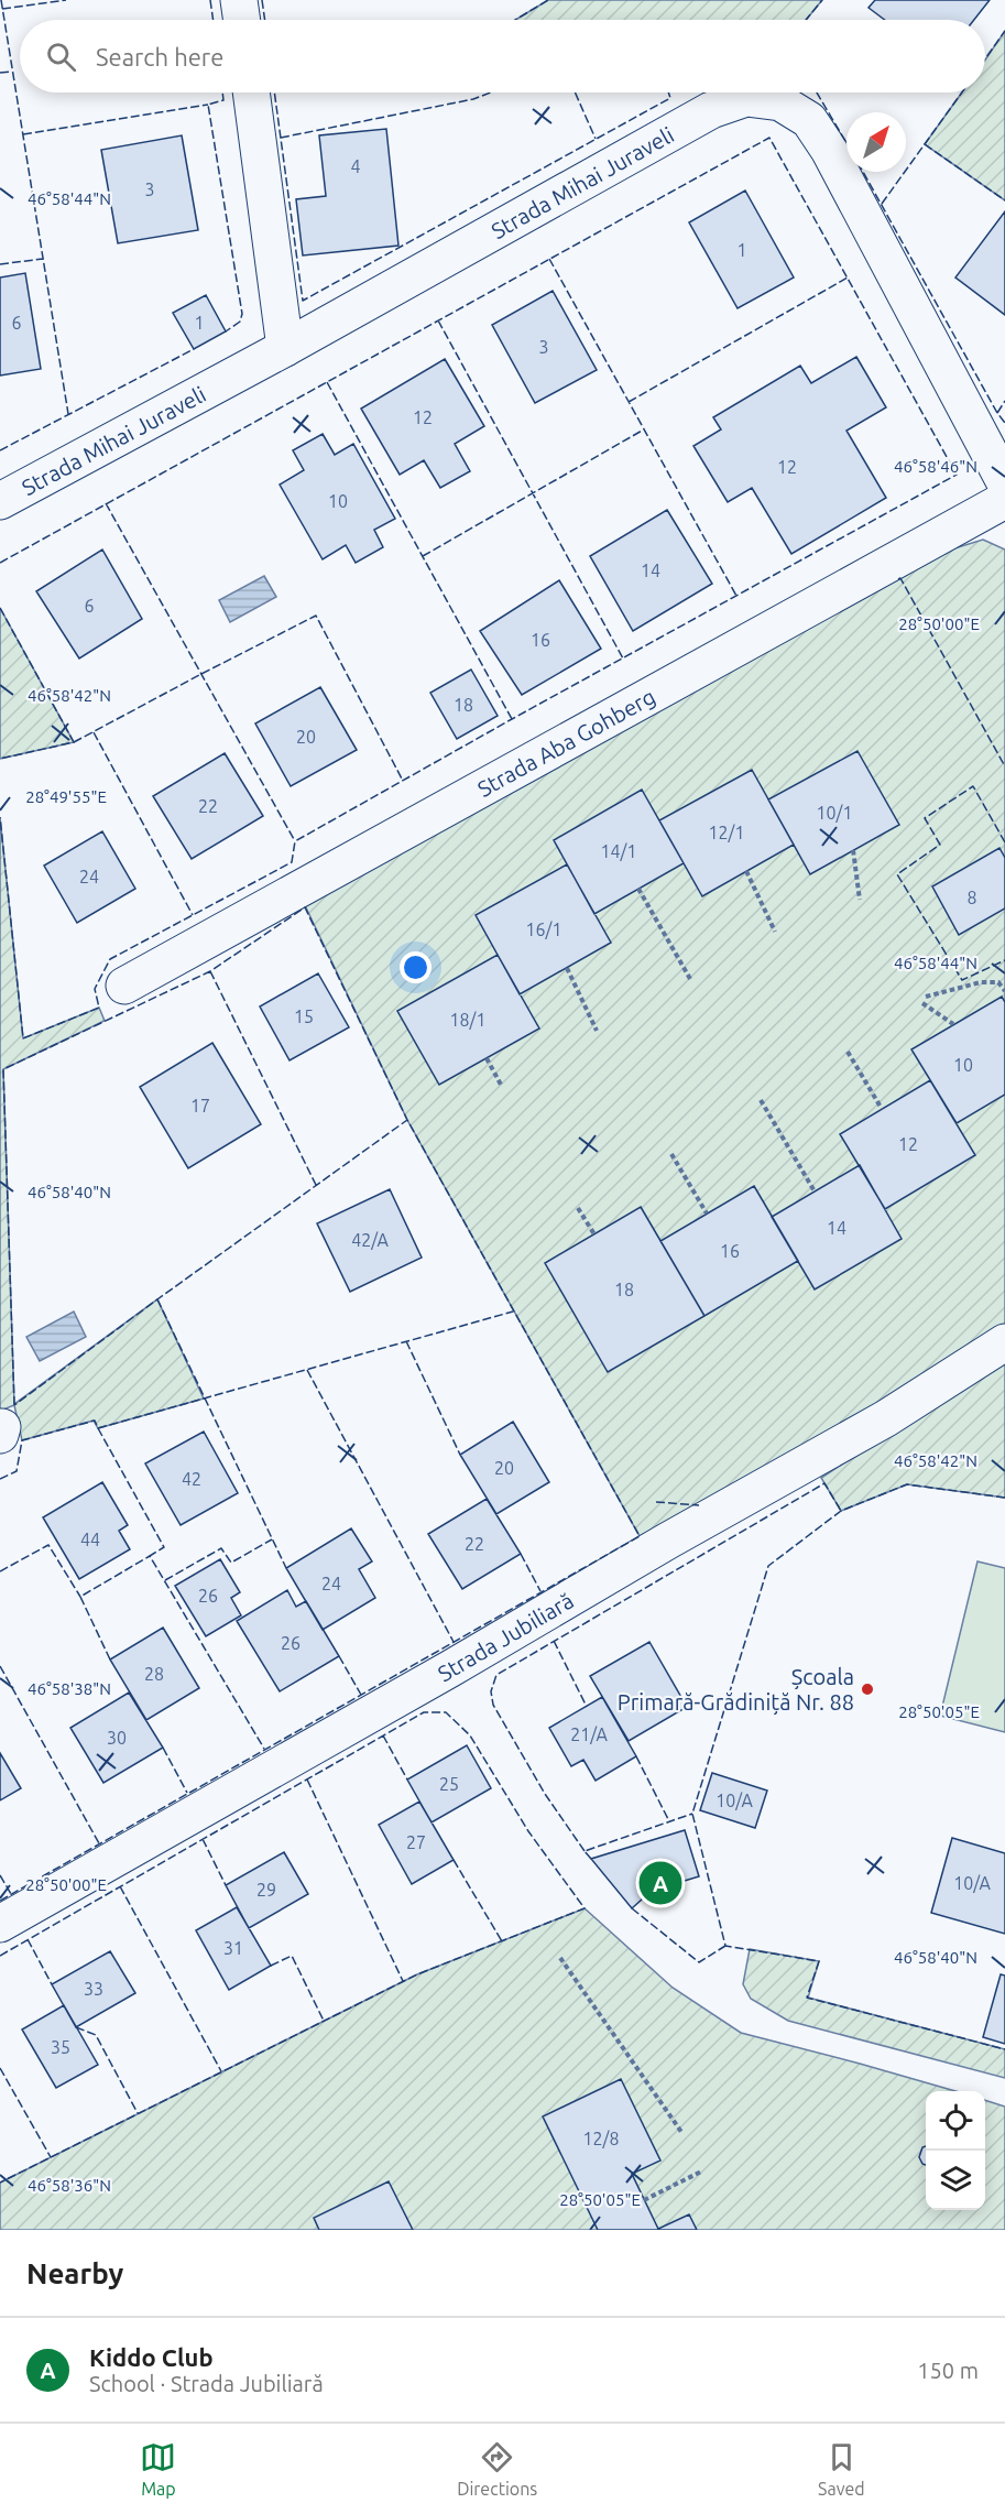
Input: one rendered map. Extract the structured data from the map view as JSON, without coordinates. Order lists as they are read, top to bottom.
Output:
{
  "streets": {
    "street": ["Strada Mihai Juraveli", "Strada Aba Gohberg", "Strada Jubiliară"]
  },
  "places": ["Școala Primară-Grădiniță Nr. 88"],
  "house_numbers": [
    "4",
    "3",
    "1",
    "6",
    "1",
    "3",
    "12",
    "12",
    "10",
    "14",
    "6",
    "16",
    "18",
    "20",
    "22",
    "10/1",
    "12/1",
    "14/1",
    "24",
    "8",
    "16/1",
    "15",
    "18/1",
    "10",
    "17",
    "12",
    "14",
    "42/A",
    "16",
    "18",
    "20",
    "42",
    "44",
    "22",
    "24",
    "26",
    "26",
    "28",
    "21/A",
    "30",
    "25",
    "10/A",
    "27",
    "10/A",
    "29",
    "31",
    "33",
    "35",
    "12/8"
  ],
  "north": "top right",
  "page": {
    "search": "Search here",
    "pins": "A",
    "heading": "Nearby",
    "list": [
      {
        "mark": "A",
        "name": "Kiddo Club",
        "note": "School · Strada Jubiliară",
        "value": "150 m"
      }
    ],
    "nav": ["Map", "Directions", "Saved"]
  },
  "coordinates": [
    "46°58'44\"N",
    "46°58'46\"N",
    "28°50'00\"E",
    "46°58'42\"N",
    "28°49'55\"E",
    "46°58'40\"N",
    "46°58'38\"N",
    "28°50'05\"E",
    "46°58'36\"N"
  ]
}
